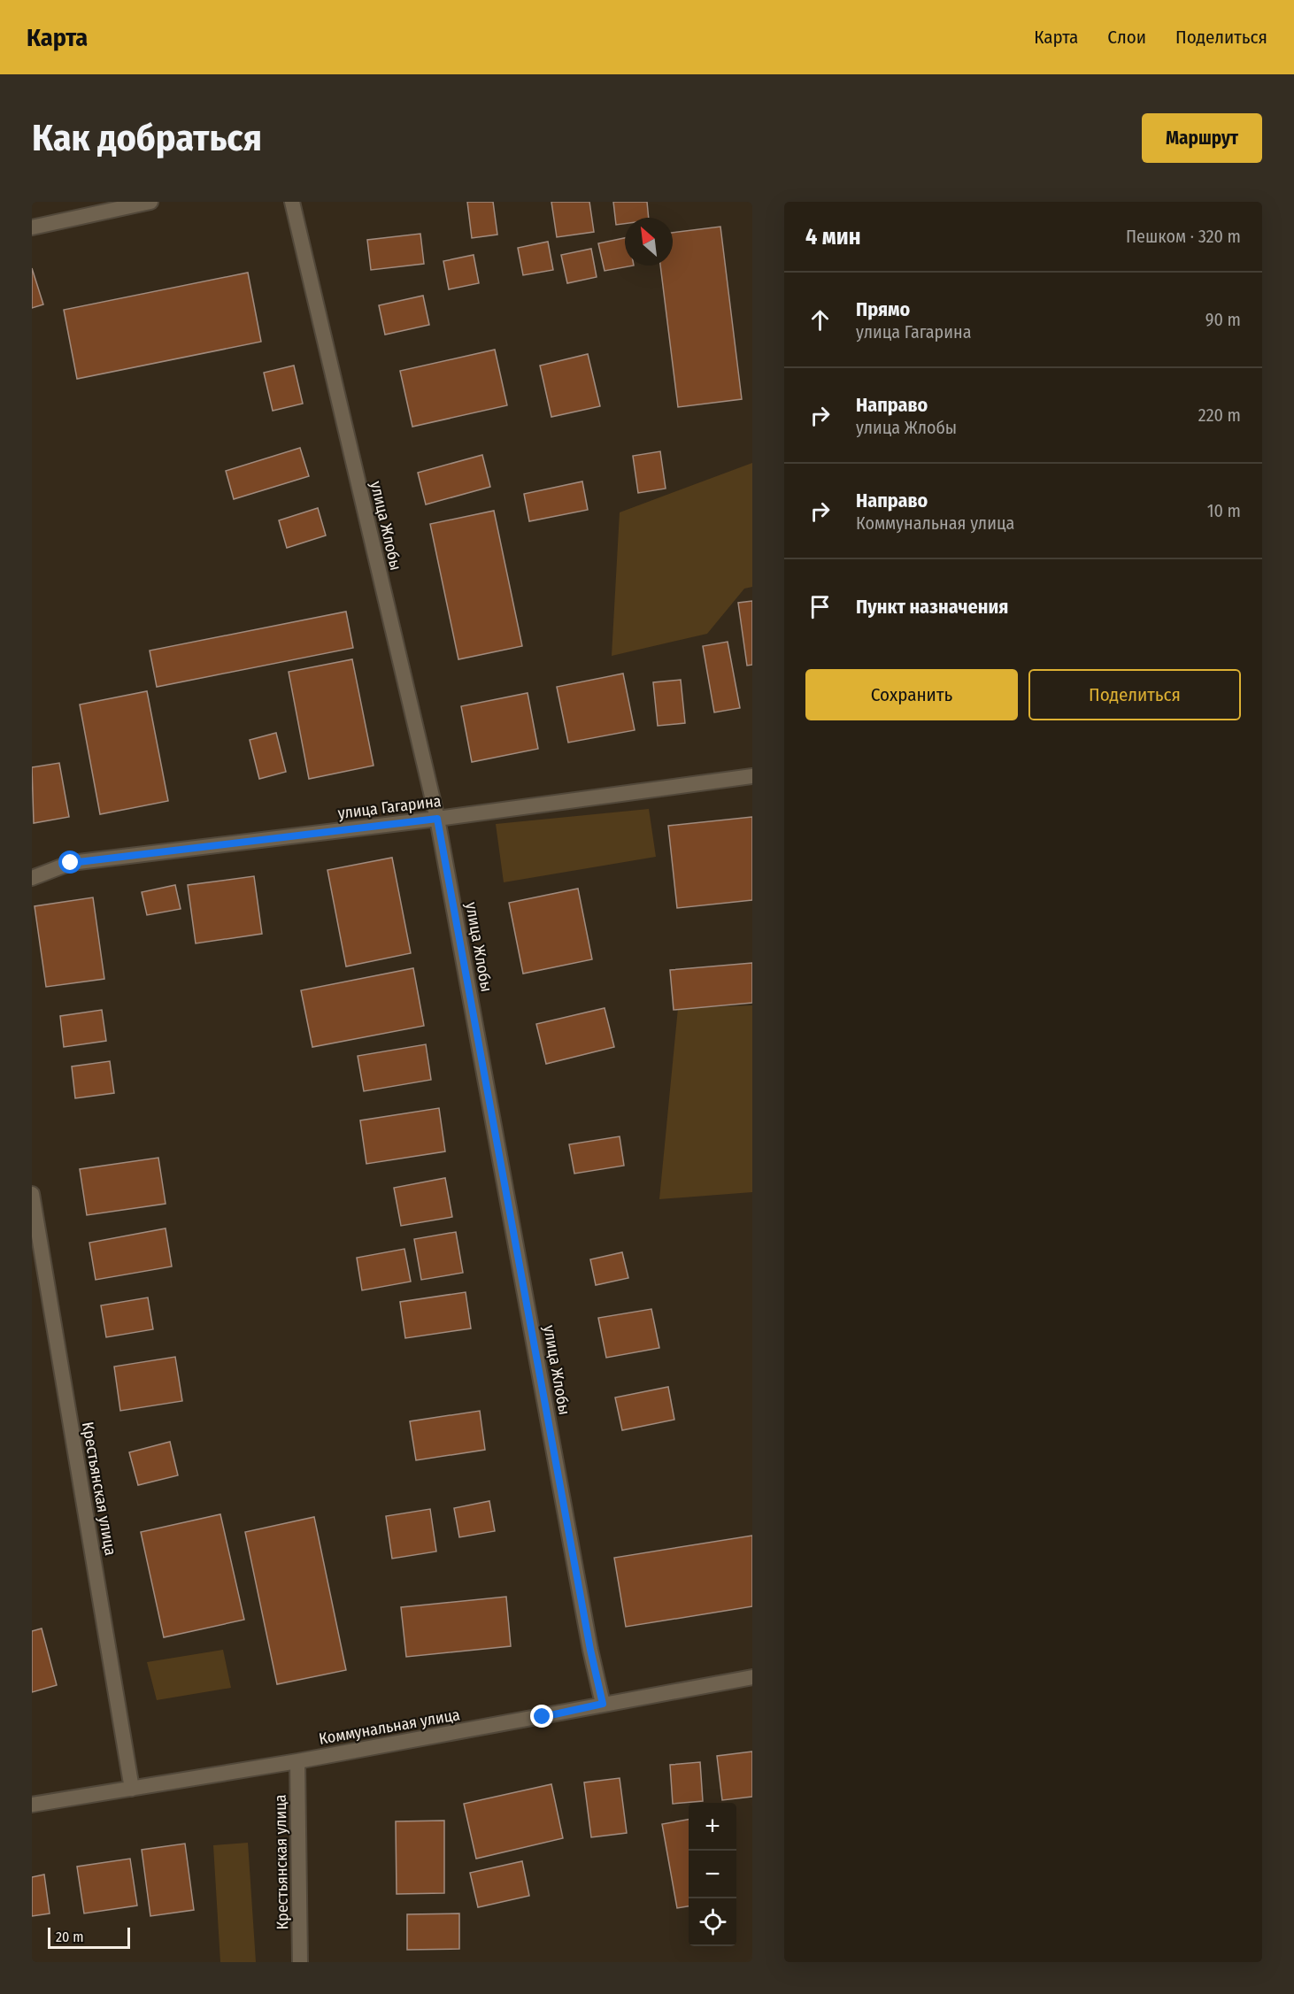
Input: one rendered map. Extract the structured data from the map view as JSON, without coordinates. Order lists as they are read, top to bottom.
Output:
{
  "streets": {
    "street": [
      "улица Жлобы",
      "улица Гагарина",
      "Крестьянская улица",
      "Коммунальная улица"
    ]
  },
  "crossings": [
    ["улица Жлобы", "улица Гагарина"],
    ["улица Жлобы", "Коммунальная улица"],
    ["Крестьянская улица", "Коммунальная улица"]
  ],
  "scale_bar": "20 m",
  "north": "top left",
  "page": {
    "header": "Карта",
    "nav": ["Карта", "Слои", "Поделиться"],
    "buttons": [
      "Маршрут",
      ["Сохранить", "Поделиться"]
    ],
    "title": "Как добраться",
    "heading": ["4 мин", "Пешком · 320 m"],
    "list": [
      ["Прямо", "улица Гагарина", "90 m"],
      ["Направо", "улица Жлобы", "220 m"],
      ["Направо", "Коммунальная улица", "10 m"],
      "Пункт назначения"
    ],
    "map_buttons": ["+", "−"],
    "scale": "20 m"
  }
}
